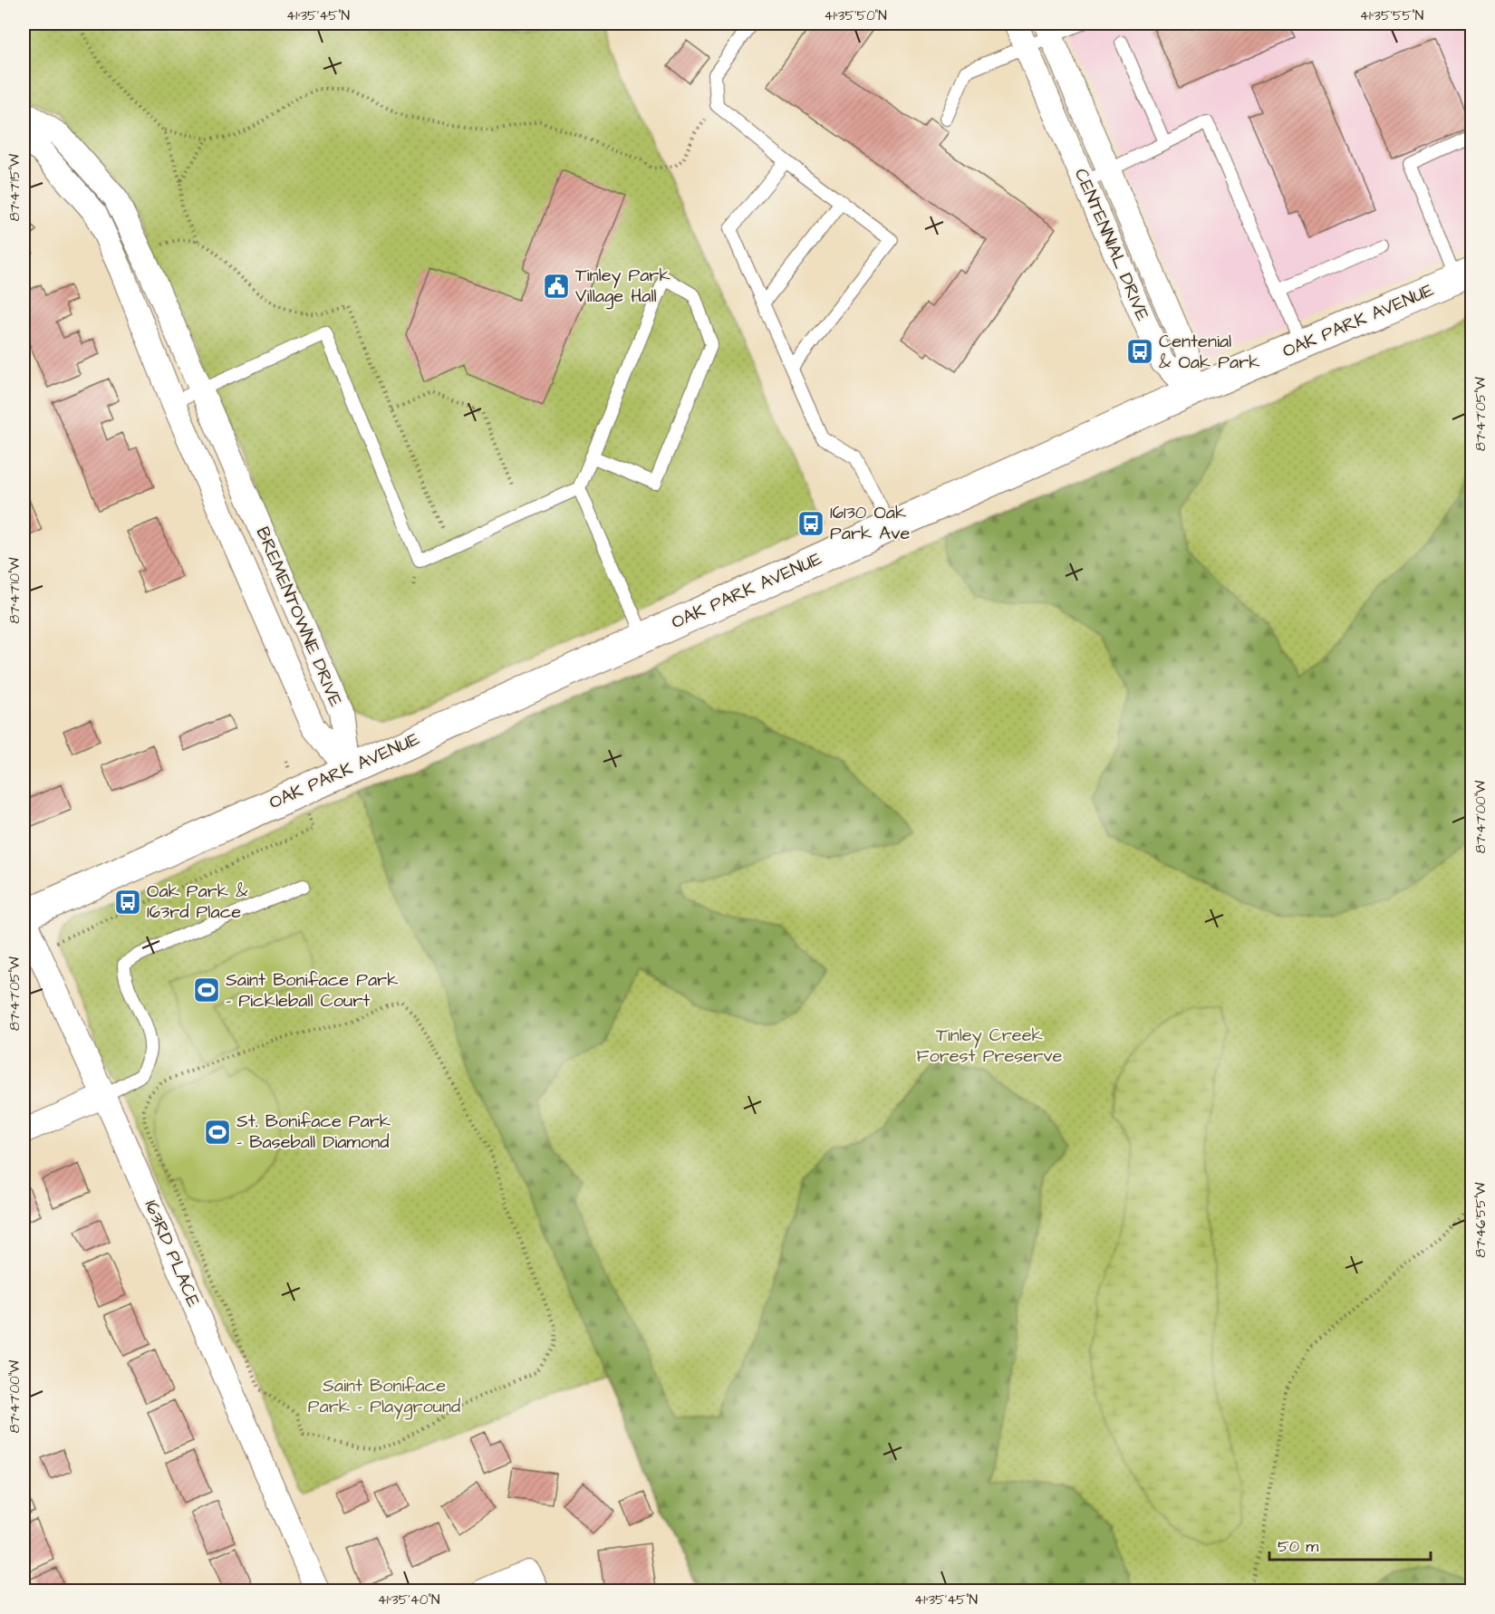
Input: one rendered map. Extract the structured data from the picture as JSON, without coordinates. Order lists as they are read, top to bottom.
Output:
{
  "streets": {
    "street": [
      "CENTENNIAL DRIVE",
      "OAK PARK AVENUE",
      "BREMENTOWNE DRIVE",
      "163RD PLACE"
    ]
  },
  "crossings": [
    ["CENTENNIAL DRIVE", "OAK PARK AVENUE"],
    ["OAK PARK AVENUE", "BREMENTOWNE DRIVE"],
    ["OAK PARK AVENUE", "163RD PLACE"]
  ],
  "parks": ["Tinley Creek Forest Preserve", "Saint Boniface Park - Playground"],
  "places": {
    "public building": ["Tinley Park Village Hall"],
    "bus stop": ["Centenial & Oak Park", "16130 Oak Park Ave", "Oak Park & 163rd Place"],
    "sports": ["Saint Boniface Park - Pickleball Court", "St. Boniface Park - Baseball Diamond"]
  },
  "scale_bar": "50 m",
  "coordinates": [
    "41°35'45\"N",
    "41°35'50\"N",
    "41°35'55\"N",
    "87°47'15\"W",
    "87°47'05\"W",
    "87°47'10\"W",
    "87°47'00\"W",
    "87°46'55\"W",
    "41°35'40\"N"
  ]
}
